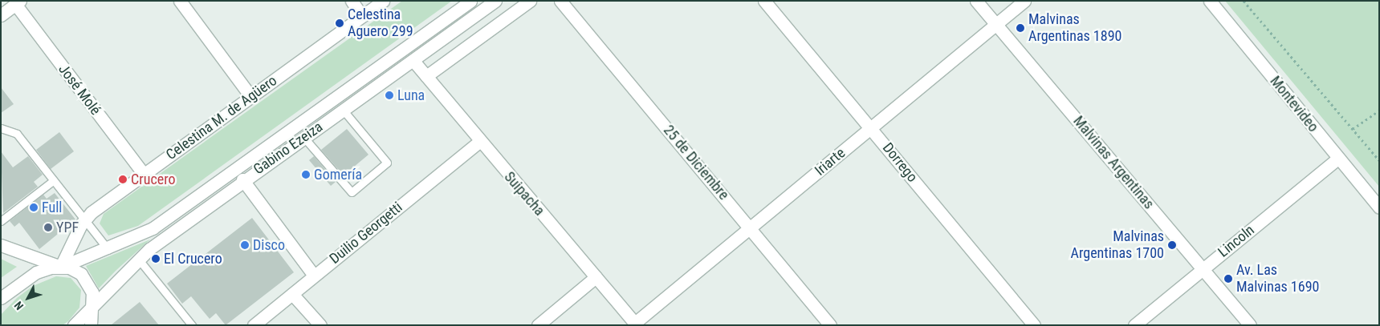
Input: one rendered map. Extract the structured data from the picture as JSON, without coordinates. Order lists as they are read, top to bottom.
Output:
{
  "streets": {
    "street": [
      "José Molé",
      "Montevideo",
      "Celestina M. de Agüero",
      "Gabino Ezeiza",
      "Iriarte",
      "25 de Diciembre",
      "Dorrego",
      "Malvinas Argentinas",
      "Suipacha",
      "Duilio Georgetti",
      "Lincoln"
    ]
  },
  "crossings": [
    ["José Molé", "Celestina M. de Agüero"],
    ["Montevideo", "Lincoln"],
    ["Celestina M. de Agüero", "Gabino Ezeiza"],
    ["Gabino Ezeiza", "Suipacha"],
    ["Iriarte", "25 de Diciembre"],
    ["Iriarte", "Dorrego"],
    ["Iriarte", "Malvinas Argentinas"],
    ["Iriarte", "Suipacha"],
    ["Malvinas Argentinas", "Lincoln"],
    ["Suipacha", "Duilio Georgetti"]
  ],
  "places": [
    "Celestina Aguero 299",
    "Malvinas Argentinas 1890",
    "Luna",
    "Gomería",
    "Crucero",
    "Full",
    "YPF",
    "Disco",
    "Malvinas Argentinas 1700",
    "El Crucero",
    "Av. Las Malvinas 1690"
  ],
  "north": "bottom left"
}
